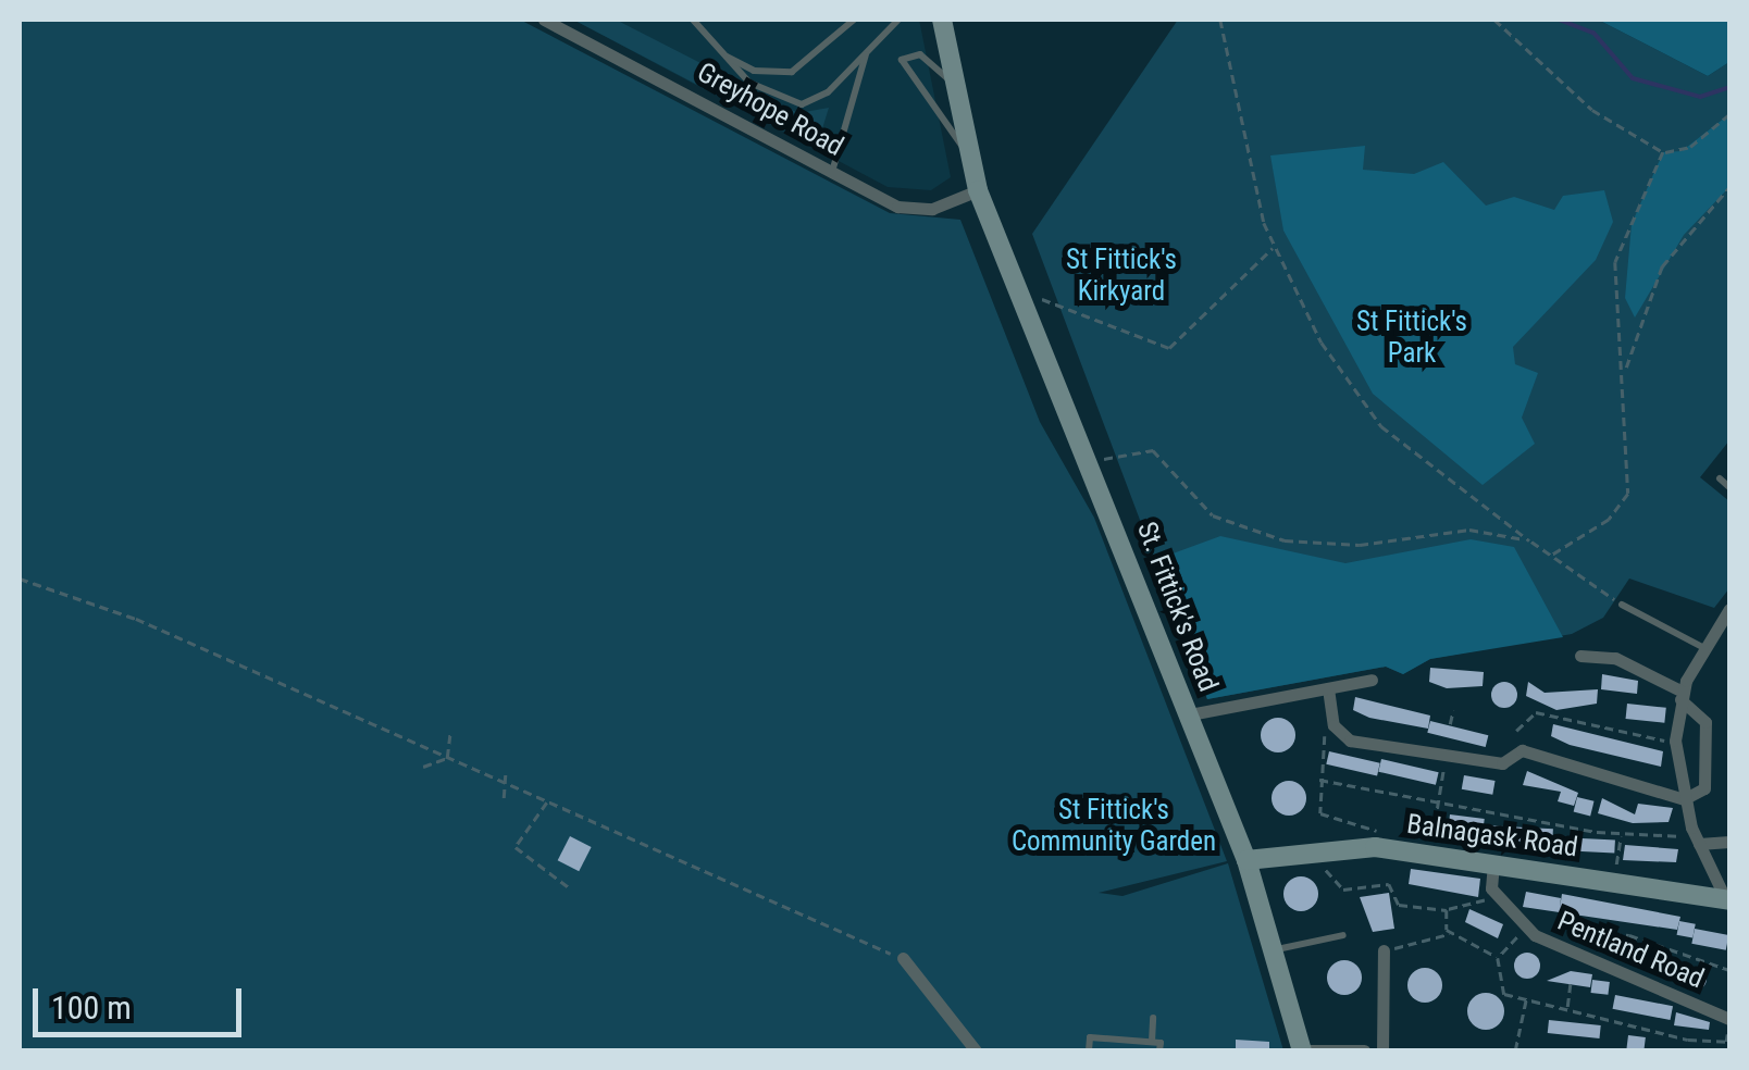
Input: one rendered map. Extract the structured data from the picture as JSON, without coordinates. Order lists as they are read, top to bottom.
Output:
{
  "streets": {
    "street": [
      "Greyhope Road",
      "St. Fittick's Road",
      "Balnagask Road",
      "Pentland Road"
    ]
  },
  "crossings": [
    ["Greyhope Road", "St. Fittick's Road"],
    ["St. Fittick's Road", "Balnagask Road"]
  ],
  "parks": ["St Fittick's Kirkyard", "St Fittick's Park", "St Fittick's Community Garden"],
  "scale_bar": "100 m"
}
